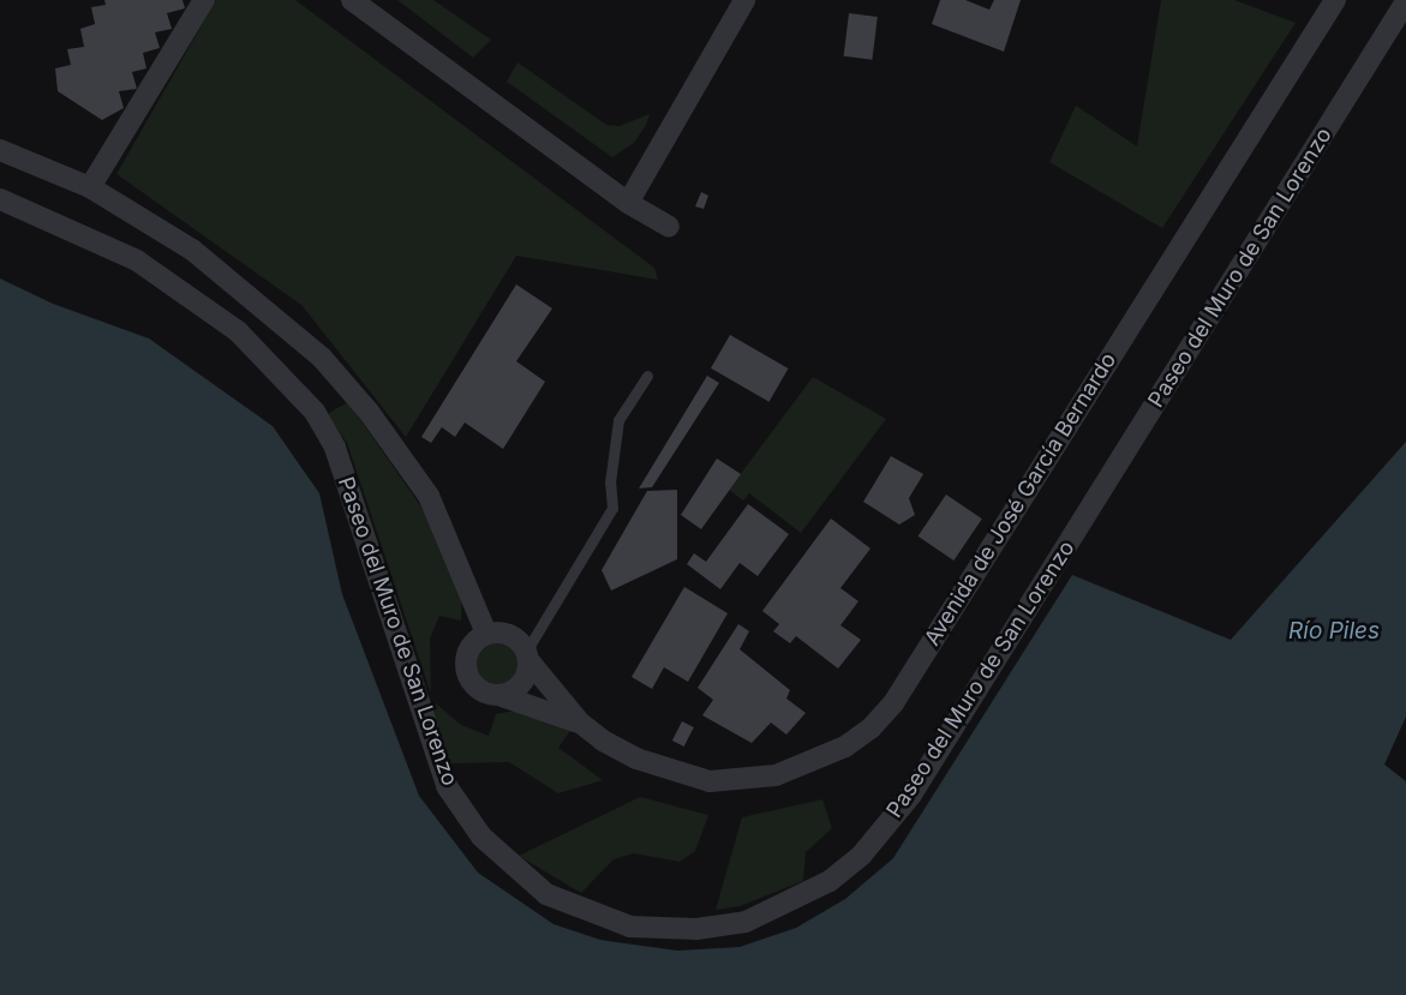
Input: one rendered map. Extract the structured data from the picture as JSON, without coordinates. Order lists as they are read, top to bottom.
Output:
{
  "streets": {
    "street": ["Paseo del Muro de San Lorenzo", "Avenida de José García Bernardo"]
  },
  "water": ["Río Piles"]
}
